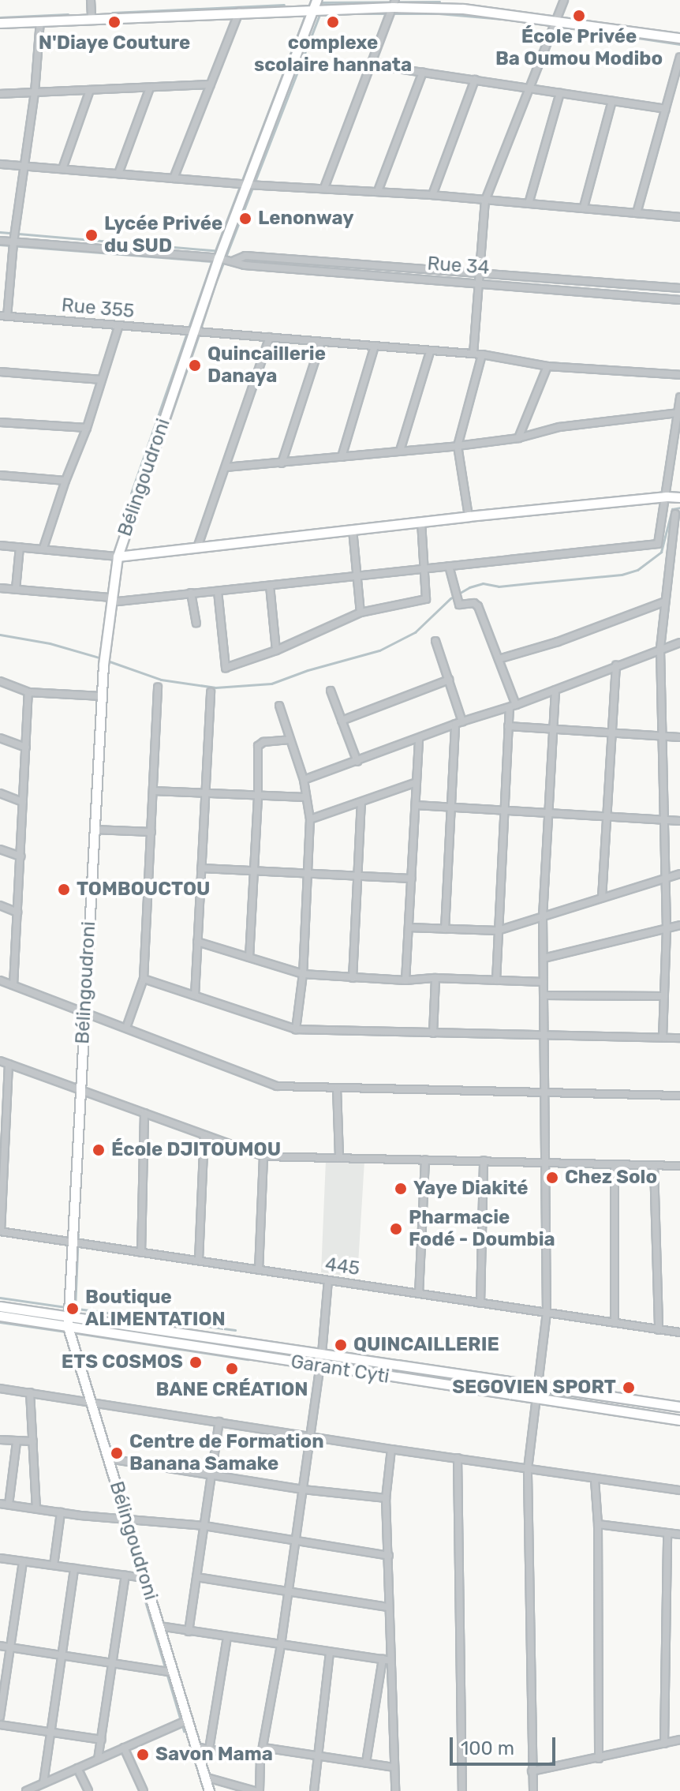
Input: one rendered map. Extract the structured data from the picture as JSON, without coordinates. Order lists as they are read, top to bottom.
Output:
{
  "streets": {
    "street": [
      "Rue 34",
      "Rue 355",
      "Bélingoudroni",
      "445",
      "Garant Cyti"
    ]
  },
  "crossings": [
    ["Rue 34", "Bélingoudroni"],
    ["Rue 355", "Bélingoudroni"],
    ["Bélingoudroni", "445"],
    ["Bélingoudroni", "Garant Cyti"]
  ],
  "places": [
    "École Privée Ba Oumou Modibo",
    "N'Diaye Couture",
    "complexe scolaire hannata",
    "Lenonway",
    "Lycée Privée du SUD",
    "Quincaillerie Danaya",
    "TOMBOUCTOU",
    "École DJITOUMOU",
    "Chez Solo",
    "Yaye Diakité",
    "Pharmacie Fodé - Doumbia",
    "Boutique ALIMENTATION",
    "QUINCAILLERIE",
    "ETS COSMOS",
    "BANE CRÉATION",
    "SEGOVIEN SPORT",
    "Centre de Formation Banana Samake",
    "Savon Mama"
  ],
  "scale_bar": "100 m"
}
